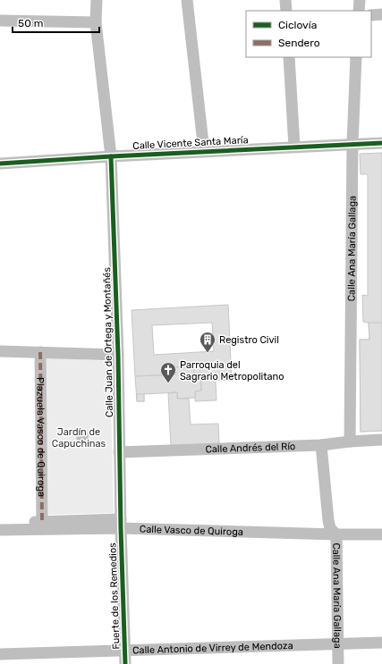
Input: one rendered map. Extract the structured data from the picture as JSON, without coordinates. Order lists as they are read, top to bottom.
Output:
{
  "streets": {
    "street": [
      "Calle Vicente Santa María",
      "Calle Ana María Gallaga",
      "Calle Juan de Ortega y Montañés",
      "Plazuela Vasco de Quiroga",
      "Calle Andrés del Río",
      "Calle Vasco de Quiroga",
      "Fuerte de los Remedios",
      "Calle Antonio de Virrey de Mendoza"
    ]
  },
  "crossings": [
    ["Calle Vicente Santa María", "Calle Ana María Gallaga"],
    ["Calle Vicente Santa María", "Calle Juan de Ortega y Montañés"],
    ["Calle Ana María Gallaga", "Calle Andrés del Río"],
    ["Calle Ana María Gallaga", "Calle Vasco de Quiroga"],
    ["Calle Ana María Gallaga", "Calle Antonio de Virrey de Mendoza"],
    ["Calle Juan de Ortega y Montañés", "Calle Andrés del Río"],
    ["Calle Juan de Ortega y Montañés", "Calle Vasco de Quiroga"],
    ["Calle Juan de Ortega y Montañés", "Fuerte de los Remedios"],
    ["Plazuela Vasco de Quiroga", "Calle Vasco de Quiroga"],
    ["Calle Vasco de Quiroga", "Fuerte de los Remedios"],
    ["Fuerte de los Remedios", "Calle Antonio de Virrey de Mendoza"]
  ],
  "parks": ["Jardín de Capuchinas"],
  "places": {
    "building": ["Registro Civil"],
    "church": ["Parroquia del Sagrario Metropolitano"]
  },
  "legend": ["Ciclovía", "Sendero"],
  "scale_bar": "50 m"
}
